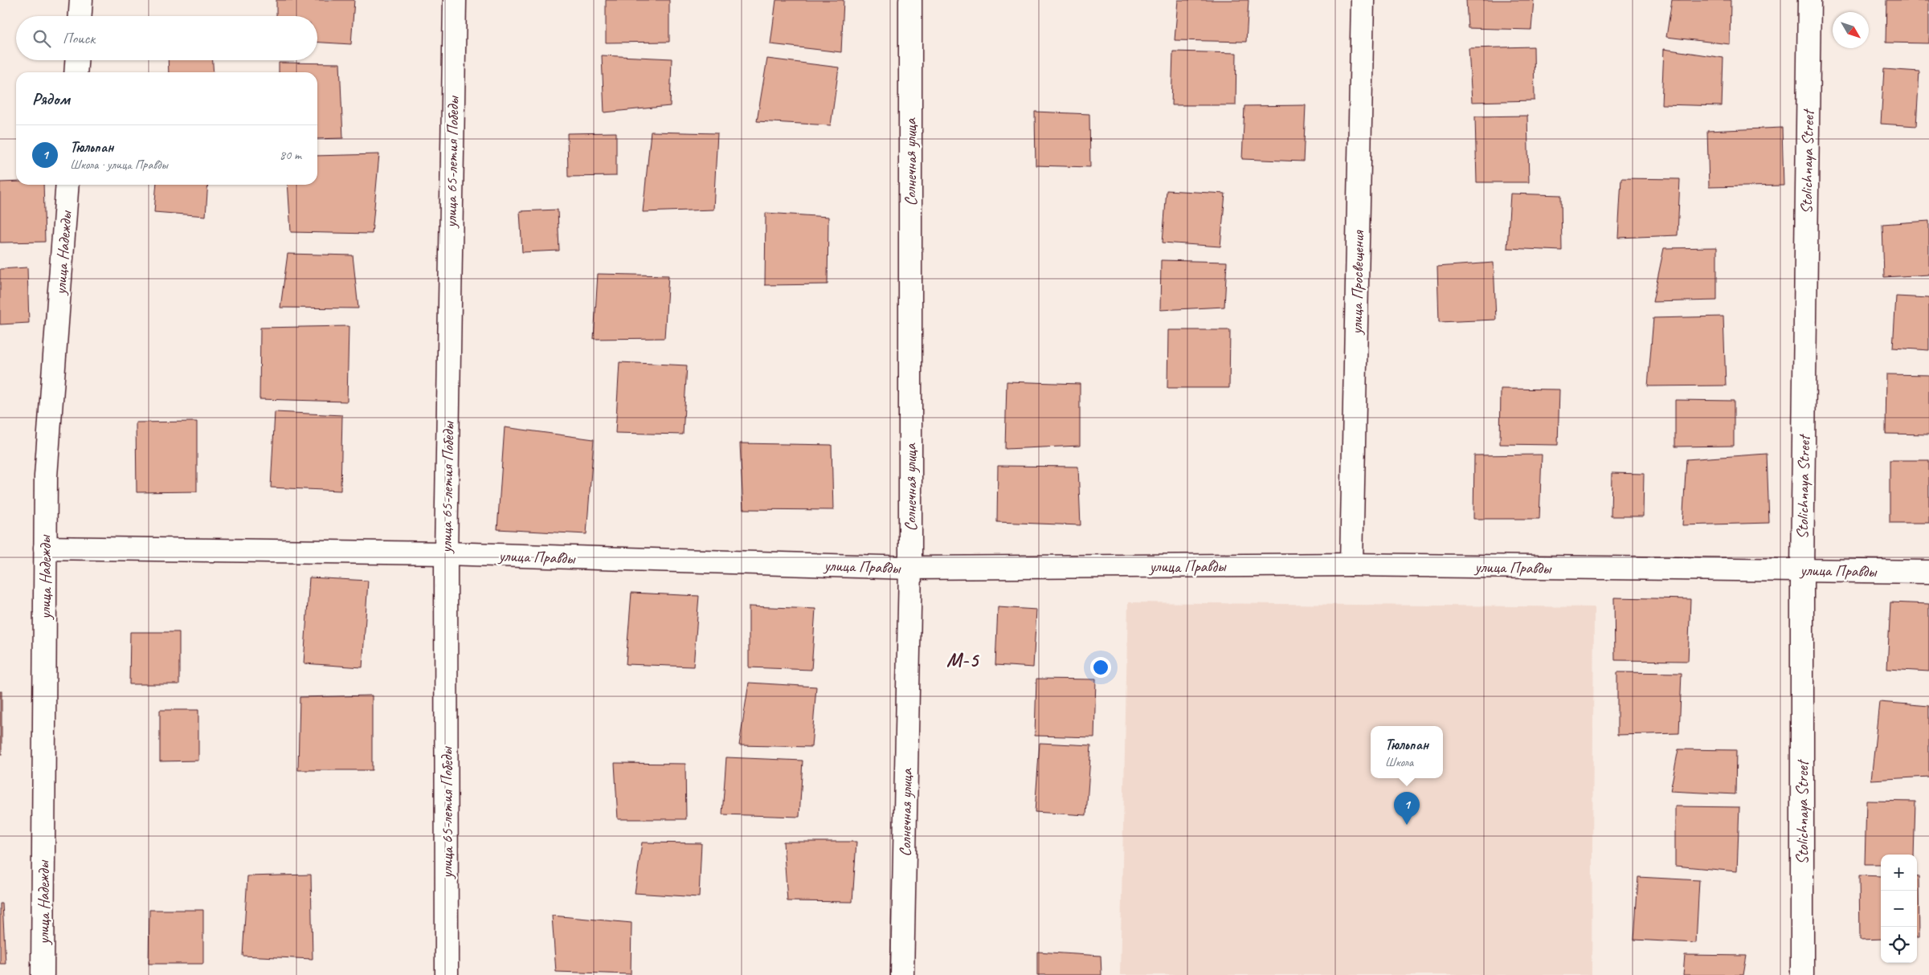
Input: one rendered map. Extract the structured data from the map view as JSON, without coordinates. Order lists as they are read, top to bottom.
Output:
{
  "streets": {
    "street": [
      "улица 65-летия Победы",
      "Солнечная улица",
      "Stolichnaya Street",
      "улица Надежды",
      "улица Просвещения",
      "улица Правды"
    ]
  },
  "crossings": [
    ["улица 65-летия Победы", "улица Правды"],
    ["Солнечная улица", "улица Правды"],
    ["Stolichnaya Street", "улица Правды"],
    ["улица Надежды", "улица Правды"],
    ["улица Просвещения", "улица Правды"]
  ],
  "districts": ["М-5"],
  "north": "bottom right",
  "page": {
    "search": "Поиск",
    "heading": "Рядом",
    "list": [
      {
        "mark": "1",
        "name": "Тюльпан",
        "note": "Школа · улица Правды",
        "value": "80 m"
      }
    ],
    "popup": ["Тюльпан", "Школа"],
    "pins": "1",
    "map_buttons": ["+", "−"]
  }
}
